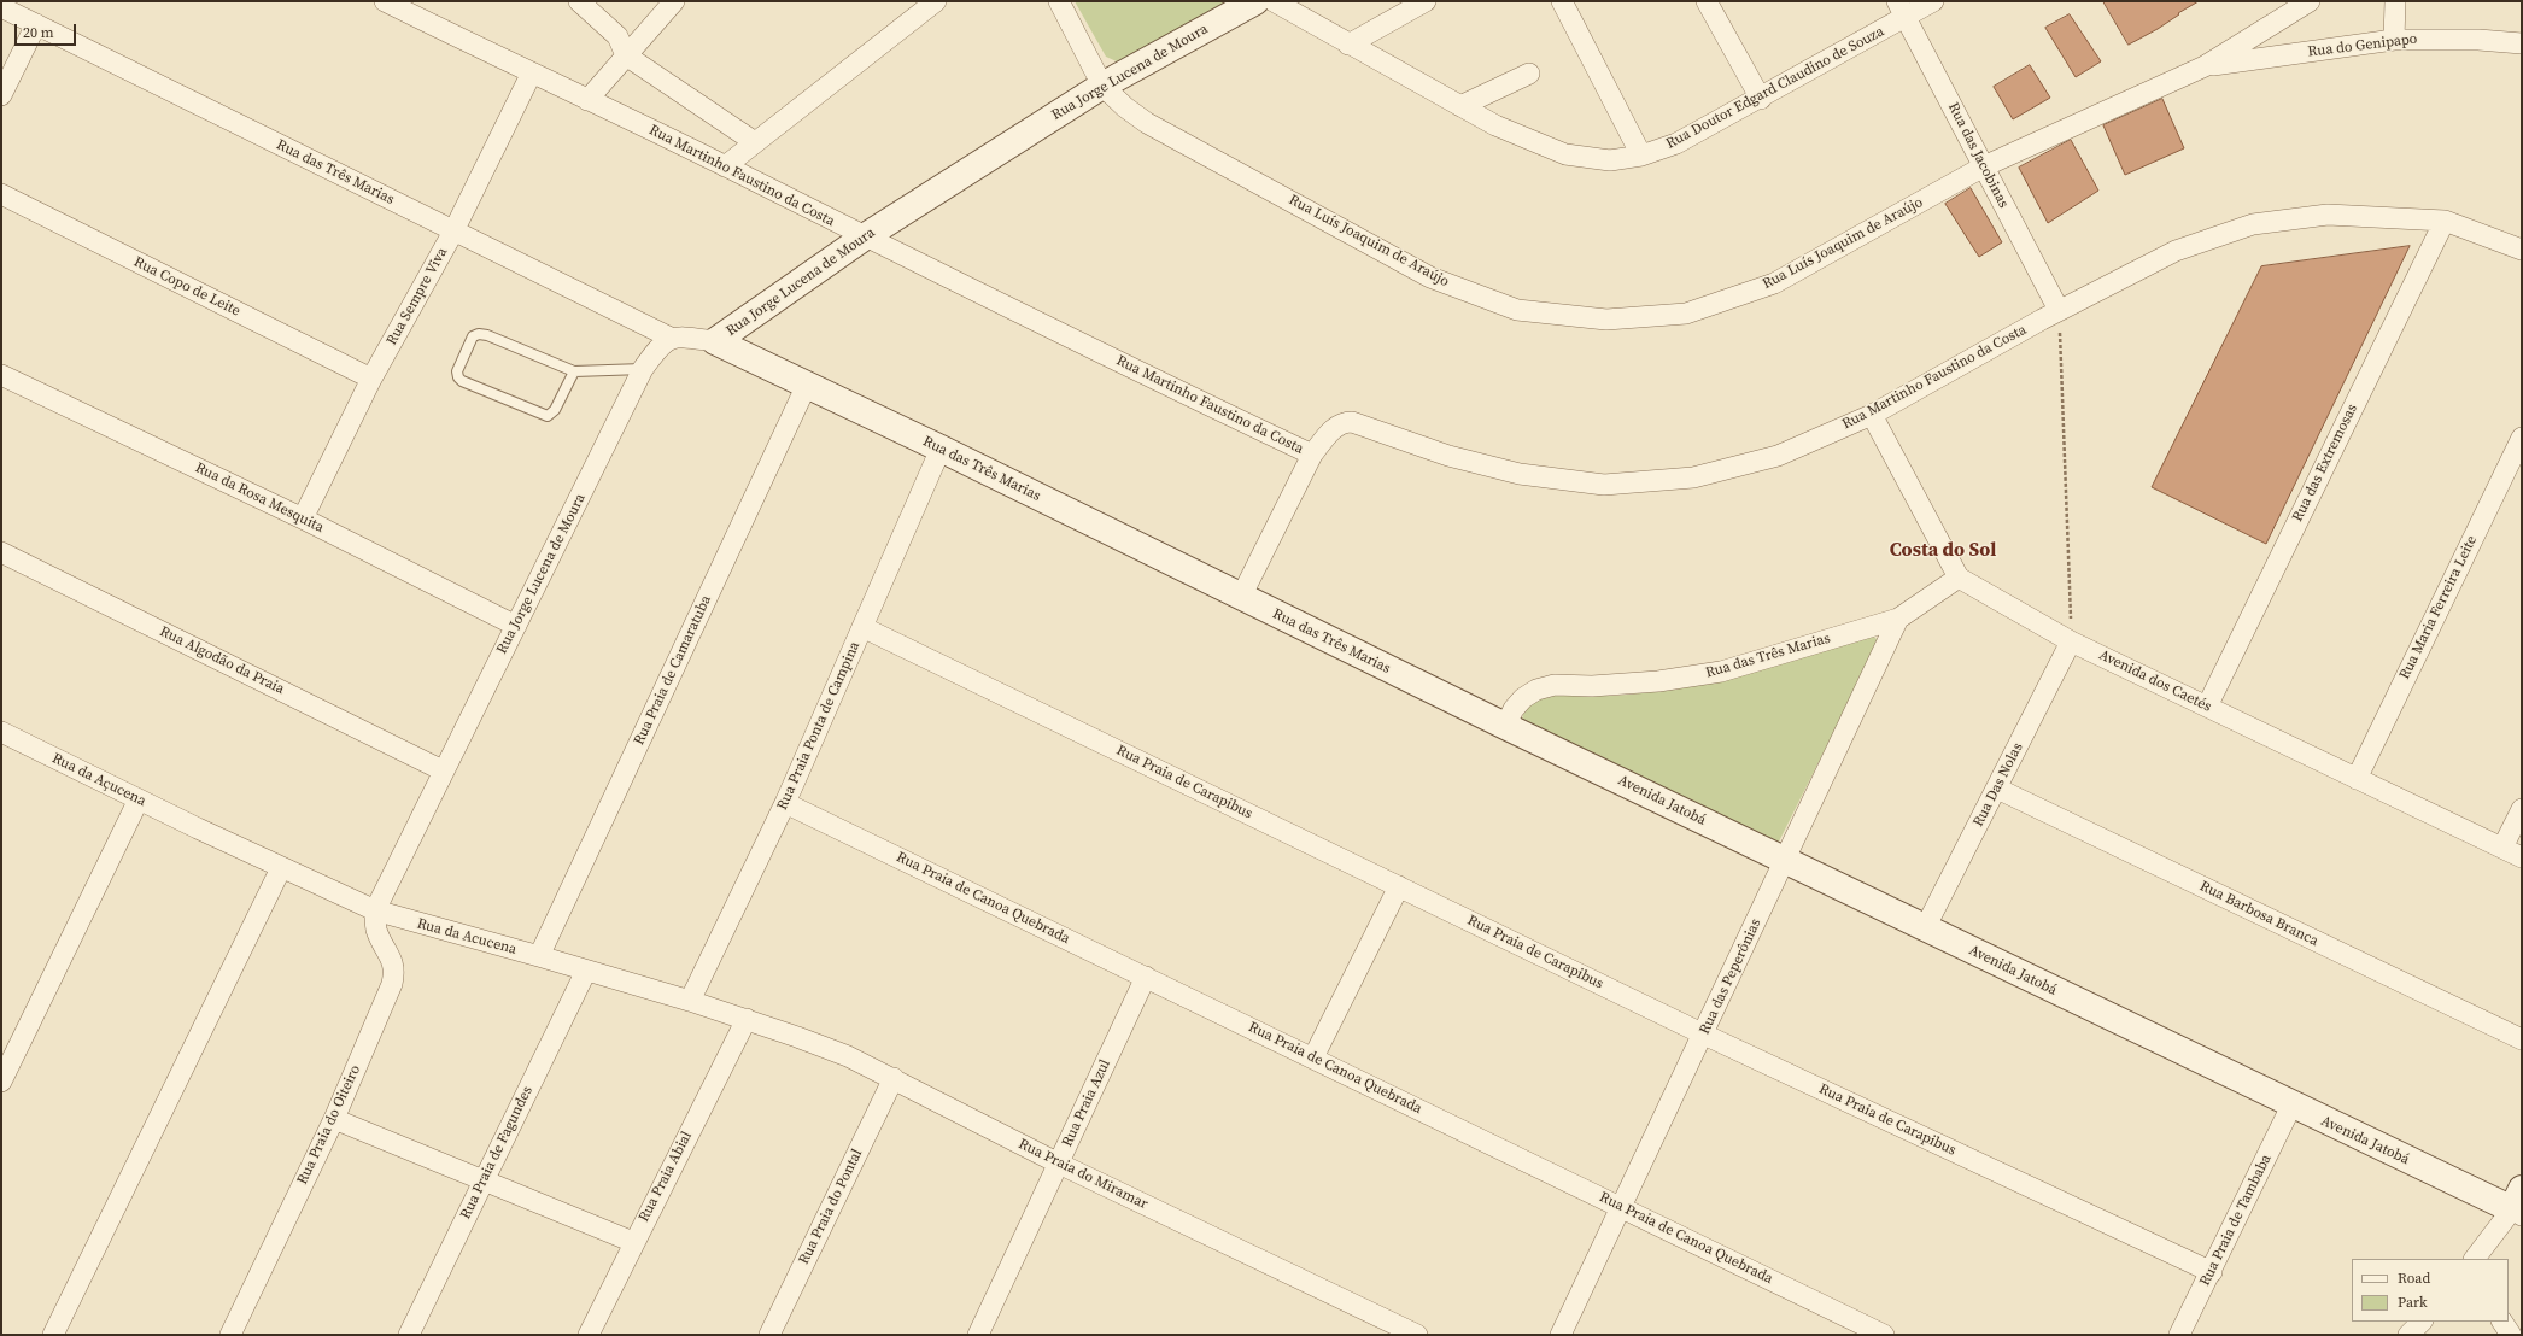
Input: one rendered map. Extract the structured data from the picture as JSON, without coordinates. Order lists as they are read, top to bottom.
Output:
{
  "streets": {
    "street": [
      "Rua do Genipapo",
      "Rua Jorge Lucena de Moura",
      "Rua Doutor Edgard Claudino de Souza",
      "Rua das Jacobinas",
      "Rua das Três Marias",
      "Rua Martinho Faustino da Costa",
      "Rua Luís Joaquim de Araújo",
      "Rua Copo de Leite",
      "Rua Sempre Viva",
      "Rua das Extremosas",
      "Rua da Rosa Mesquita",
      "Rua Maria Ferreira Leite",
      "Rua Algodão da Praia",
      "Rua Praia de Camaratuba",
      "Avenida dos Caetés",
      "Rua Praia Ponta de Campina",
      "Rua da Açucena",
      "Rua Praia de Carapibus",
      "Rua Das Nolas",
      "Avenida Jatobá",
      "Rua Praia de Canoa Quebrada",
      "Rua Barbosa Branca",
      "Rua da Acucena",
      "Rua das Peperônias",
      "Rua Praia Azul",
      "Rua Praia do Oiteiro",
      "Rua Praia de Fagundes",
      "Rua Praia do Miramar",
      "Rua Praia Abial",
      "Rua Praia do Pontal",
      "Rua Praia de Tambaba"
    ]
  },
  "crossings": [
    ["Rua do Genipapo", "Rua Luís Joaquim de Araújo"],
    ["Rua Jorge Lucena de Moura", "Rua das Três Marias"],
    ["Rua Jorge Lucena de Moura", "Rua Martinho Faustino da Costa"],
    ["Rua Jorge Lucena de Moura", "Rua Luís Joaquim de Araújo"],
    ["Rua Jorge Lucena de Moura", "Rua da Rosa Mesquita"],
    ["Rua Jorge Lucena de Moura", "Rua Algodão da Praia"],
    ["Rua Jorge Lucena de Moura", "Rua da Acucena"],
    ["Rua Jorge Lucena de Moura", "Rua Praia do Oiteiro"],
    ["Rua Doutor Edgard Claudino de Souza", "Rua das Jacobinas"],
    ["Rua das Jacobinas", "Rua Martinho Faustino da Costa"],
    ["Rua das Jacobinas", "Rua Luís Joaquim de Araújo"],
    ["Rua das Três Marias", "Rua Sempre Viva"],
    ["Rua das Três Marias", "Rua Praia de Camaratuba"],
    ["Rua das Três Marias", "Avenida dos Caetés"],
    ["Rua das Três Marias", "Rua Praia Ponta de Campina"],
    ["Rua das Três Marias", "Avenida Jatobá"],
    ["Rua das Três Marias", "Rua das Peperônias"],
    ["Rua Martinho Faustino da Costa", "Rua Sempre Viva"],
    ["Rua Martinho Faustino da Costa", "Rua das Extremosas"],
    ["Rua Copo de Leite", "Rua Sempre Viva"],
    ["Rua Sempre Viva", "Rua da Rosa Mesquita"],
    ["Rua das Extremosas", "Avenida dos Caetés"],
    ["Rua Maria Ferreira Leite", "Avenida dos Caetés"],
    ["Rua Praia de Camaratuba", "Rua da Acucena"],
    ["Avenida dos Caetés", "Rua Das Nolas"],
    ["Rua Praia Ponta de Campina", "Rua Praia de Carapibus"],
    ["Rua Praia Ponta de Campina", "Rua Praia de Canoa Quebrada"],
    ["Rua Praia Ponta de Campina", "Rua da Acucena"],
    ["Rua da Açucena", "Rua da Acucena"],
    ["Rua Praia de Carapibus", "Rua das Peperônias"],
    ["Rua Praia de Carapibus", "Rua Praia de Tambaba"],
    ["Rua Das Nolas", "Avenida Jatobá"],
    ["Rua Das Nolas", "Rua Barbosa Branca"],
    ["Avenida Jatobá", "Rua das Peperônias"],
    ["Avenida Jatobá", "Rua Praia de Tambaba"],
    ["Rua Praia de Canoa Quebrada", "Rua das Peperônias"],
    ["Rua Praia de Canoa Quebrada", "Rua Praia Azul"],
    ["Rua da Acucena", "Rua Praia do Oiteiro"],
    ["Rua da Acucena", "Rua Praia de Fagundes"],
    ["Rua da Acucena", "Rua Praia do Miramar"],
    ["Rua da Acucena", "Rua Praia Abial"],
    ["Rua Praia Azul", "Rua Praia do Miramar"],
    ["Rua Praia do Miramar", "Rua Praia Abial"],
    ["Rua Praia do Miramar", "Rua Praia do Pontal"]
  ],
  "districts": ["Costa do Sol"],
  "legend": ["Road", "Park"],
  "scale_bar": "20 m"
}
